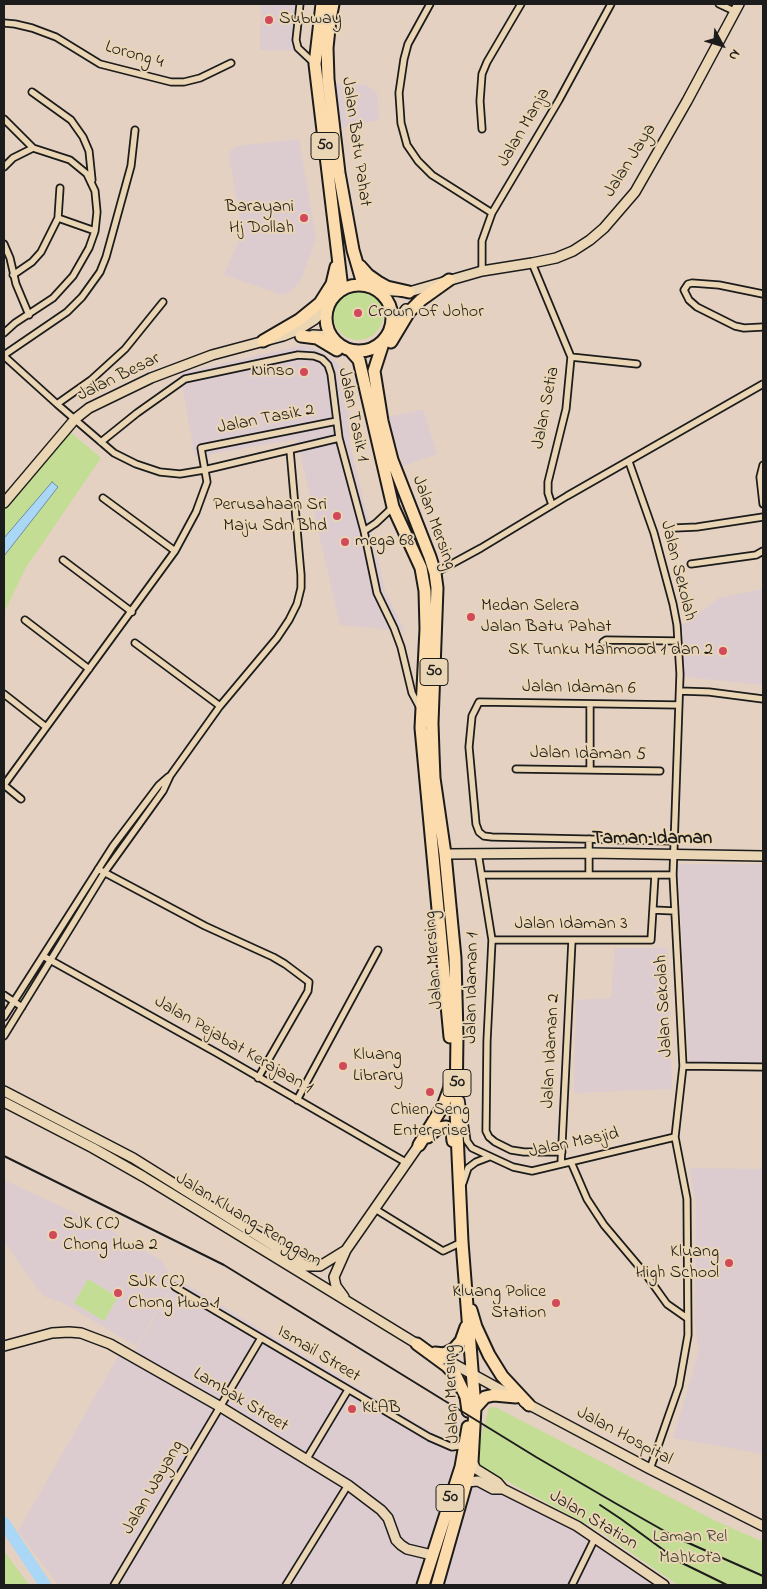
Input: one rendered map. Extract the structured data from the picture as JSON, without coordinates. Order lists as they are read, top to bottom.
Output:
{
  "streets": {
    "highway": ["Jalan Batu Pahat", "50", "Jalan Mersing"],
    "street": [
      "Lorong 4",
      "Jalan Manja",
      "Jalan Jaya",
      "Jalan Besar",
      "Jalan Setia",
      "Jalan Tasik 1",
      "Jalan Tasik 2",
      "Jalan Sekolah",
      "Jalan Idaman 6",
      "Jalan Idaman 5",
      "Jalan Idaman 3",
      "Jalan Idaman 1",
      "Jalan Pejabat Kerajaan 1",
      "Jalan Idaman 2",
      "Jalan Masjid",
      "Jalan Kluang-Renggam",
      "Ismail Street",
      "Lambak Street",
      "Jalan Hospital",
      "Jalan Wayang",
      "Jalan Station"
    ]
  },
  "crossings": [
    ["Jalan Manja", "Jalan Jaya"],
    ["Jalan Batu Pahat", "50"],
    ["Jalan Batu Pahat", "Jalan Jaya"],
    ["Jalan Batu Pahat", "Jalan Besar"],
    ["Jalan Batu Pahat", "Jalan Mersing"],
    ["50", "Jalan Jaya"],
    ["50", "Jalan Besar"],
    ["50", "Jalan Mersing"],
    ["Jalan Jaya", "Jalan Besar"],
    ["Jalan Jaya", "Jalan Setia"],
    ["Jalan Jaya", "Jalan Mersing"],
    ["Jalan Besar", "Jalan Mersing"],
    ["Jalan Tasik 1", "Jalan Tasik 2"],
    ["Jalan Mersing", "Jalan Masjid"],
    ["Jalan Mersing", "Jalan Kluang-Renggam"],
    ["Jalan Mersing", "Ismail Street"],
    ["Jalan Mersing", "Lambak Street"],
    ["Jalan Mersing", "Jalan Hospital"],
    ["Jalan Mersing", "Jalan Station"],
    ["Jalan Sekolah", "Jalan Idaman 6"],
    ["Jalan Sekolah", "Jalan Masjid"],
    ["Jalan Sekolah", "Jalan Hospital"],
    ["Jalan Idaman 3", "Jalan Idaman 1"],
    ["Jalan Idaman 3", "Jalan Idaman 2"],
    ["Jalan Idaman 1", "Jalan Idaman 2"],
    ["Jalan Idaman 2", "Jalan Masjid"],
    ["Jalan Kluang-Renggam", "Jalan Hospital"],
    ["Ismail Street", "Jalan Wayang"],
    ["Lambak Street", "Jalan Wayang"]
  ],
  "districts": ["Taman Idaman"],
  "parks": ["Laman Rel Mahkota"],
  "places": [
    "Subway",
    "Barayani Hj Dollah",
    "Crown Of Johor",
    "Ninso",
    "Perusahaan Sri Maju Sdn Bhd",
    "mega 68",
    "Medan Selera Jalan Batu Pahat",
    "SK Tunku Mahmood 1 dan 2",
    "Kluang Library",
    "Chien Seng Enterprise",
    "SJK (C) Chong Hwa 2",
    "Kluang High School",
    "SJK (C) Chong Hwa 1",
    "Kluang Police Station",
    "KLAB"
  ],
  "north": "bottom right"
}
